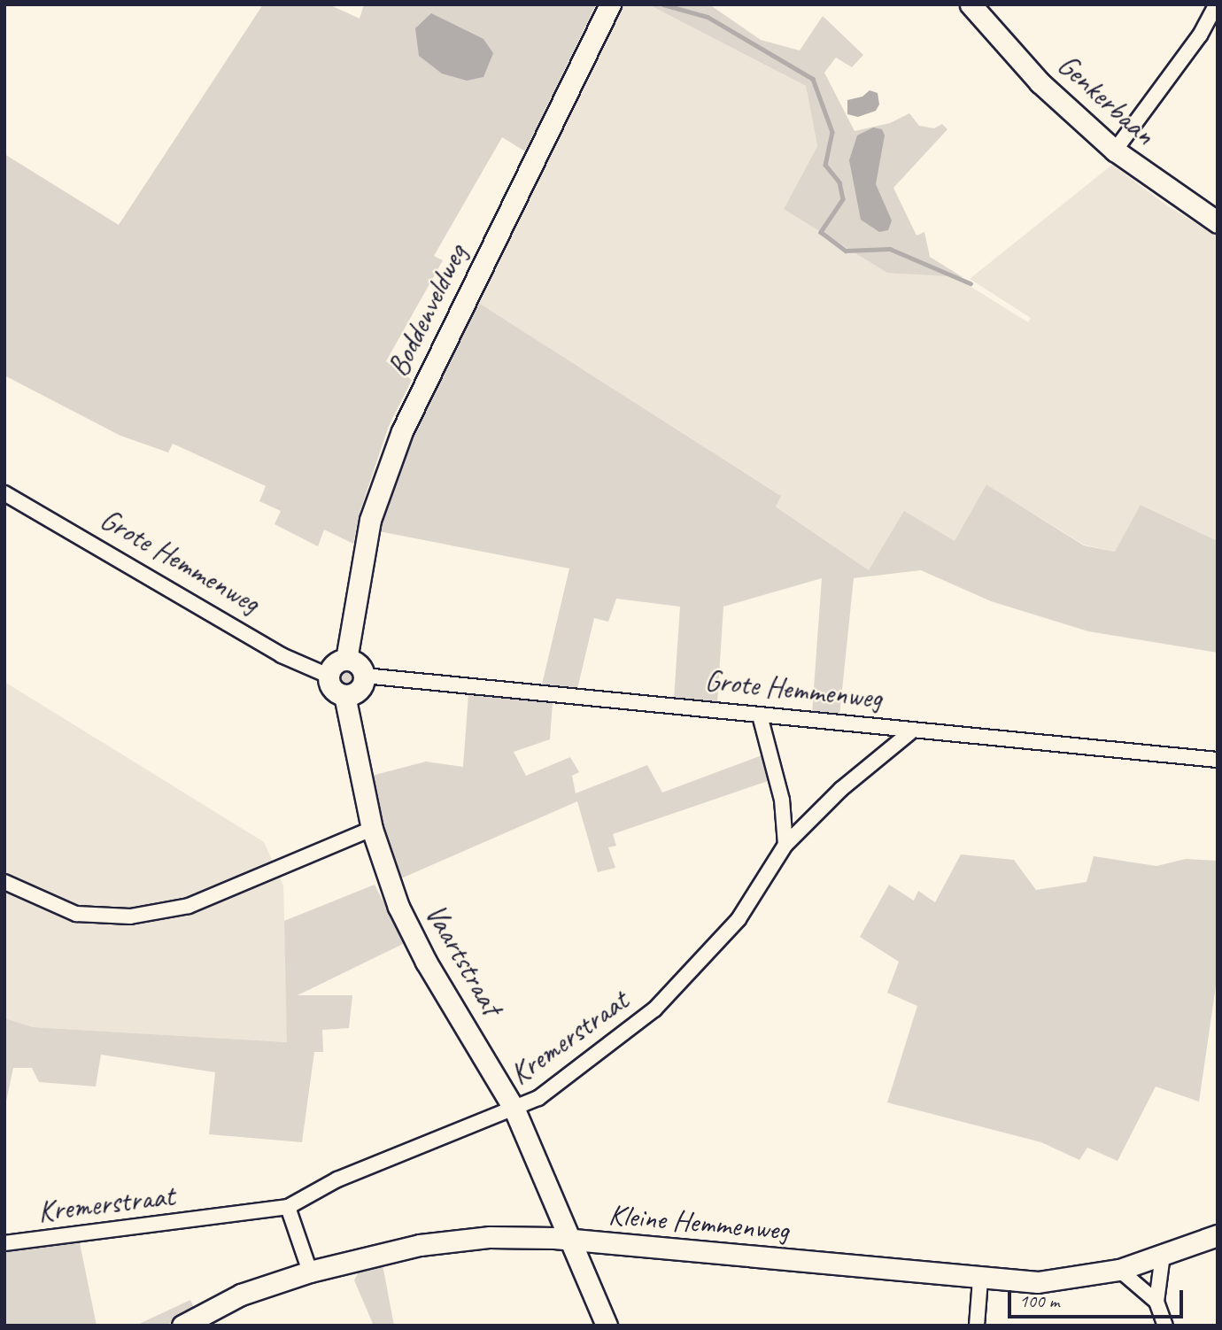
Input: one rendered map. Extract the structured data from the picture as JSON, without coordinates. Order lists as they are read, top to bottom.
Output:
{
  "streets": {
    "street": [
      "Genkerbaan",
      "Boddenveldweg",
      "Grote Hemmenweg",
      "Vaartstraat",
      "Kremerstraat",
      "Kleine Hemmenweg"
    ]
  },
  "crossings": [
    ["Boddenveldweg", "Grote Hemmenweg"],
    ["Boddenveldweg", "Vaartstraat"],
    ["Grote Hemmenweg", "Vaartstraat"],
    ["Grote Hemmenweg", "Kremerstraat"],
    ["Vaartstraat", "Kremerstraat"],
    ["Vaartstraat", "Kleine Hemmenweg"]
  ],
  "scale_bar": "100 m"
}
